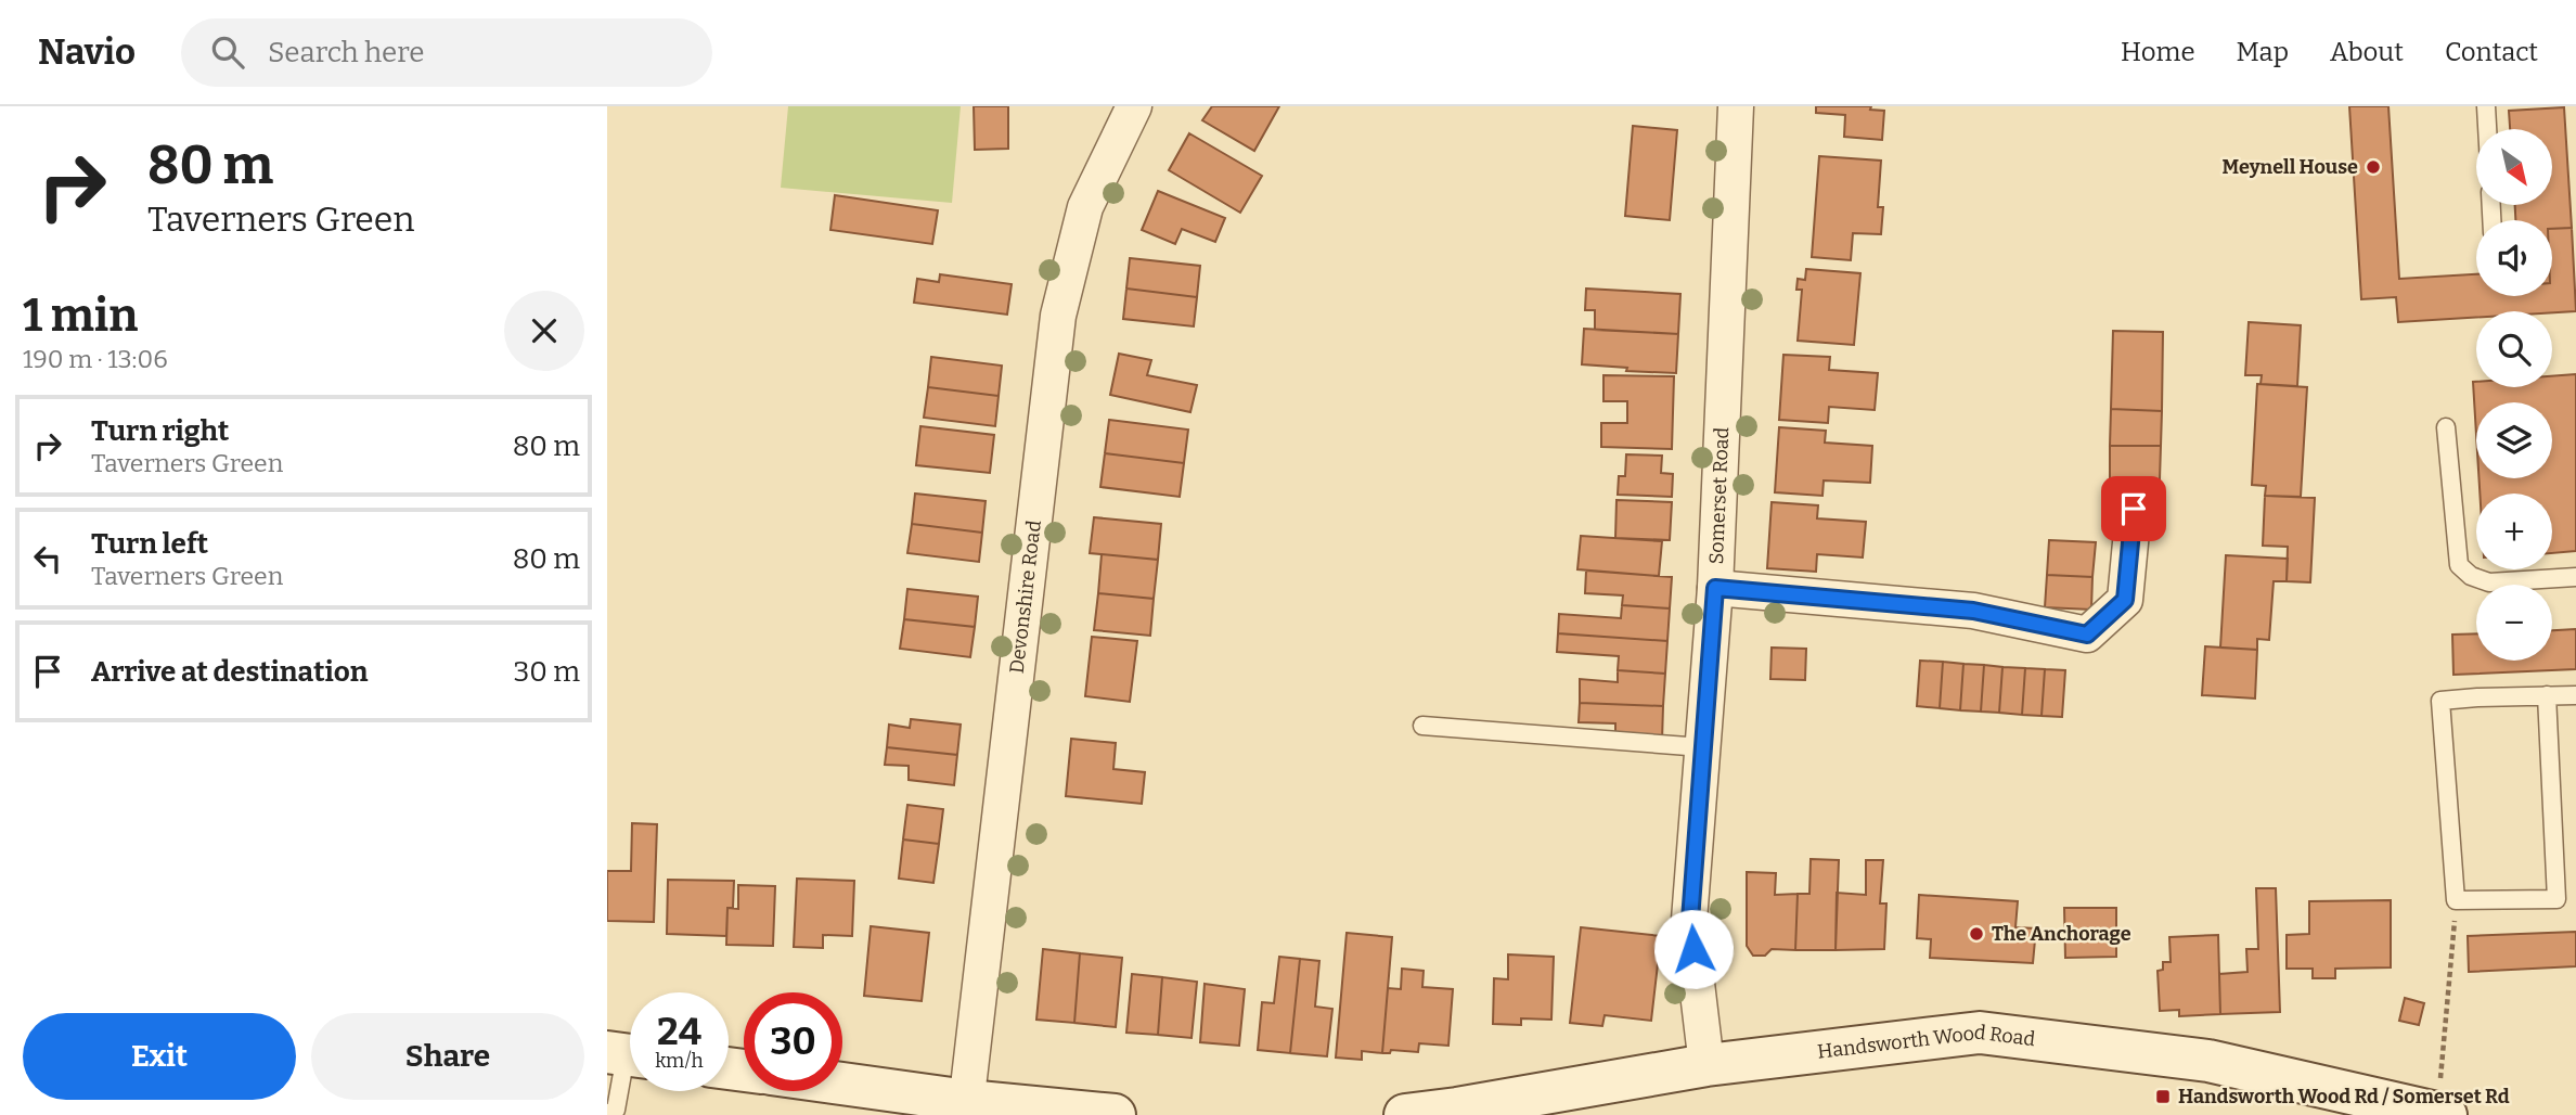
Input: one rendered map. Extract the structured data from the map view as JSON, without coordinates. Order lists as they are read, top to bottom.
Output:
{
  "streets": {
    "main road": ["Handsworth Wood Road"],
    "street": ["Somerset Road", "Devonshire Road"]
  },
  "crossings": [
    ["Somerset Road", "Handsworth Wood Road"]
  ],
  "places": {
    "other": ["Meynell House", "The Anchorage"],
    "transit": ["Handsworth Wood Rd / Somerset Rd"]
  },
  "north": "bottom right",
  "page": {
    "header": "Navio",
    "search": "Search here",
    "nav": [
      "Home",
      "Map",
      "About",
      "Contact"
    ],
    "turn": ["80 m", "Taverners Green"],
    "map_buttons": ["+", "−"],
    "heading": ["1 min", "190 m · 13:06"],
    "list": [
      {
        "name": "Turn right",
        "note": "Taverners Green",
        "value": "80 m"
      },
      {
        "name": "Turn left",
        "note": "Taverners Green",
        "value": "80 m"
      },
      {
        "name": "Arrive at destination",
        "value": "30 m"
      }
    ],
    "speed": "24 km/h",
    "limit": "30",
    "buttons": ["Exit", "Share"]
  }
}
